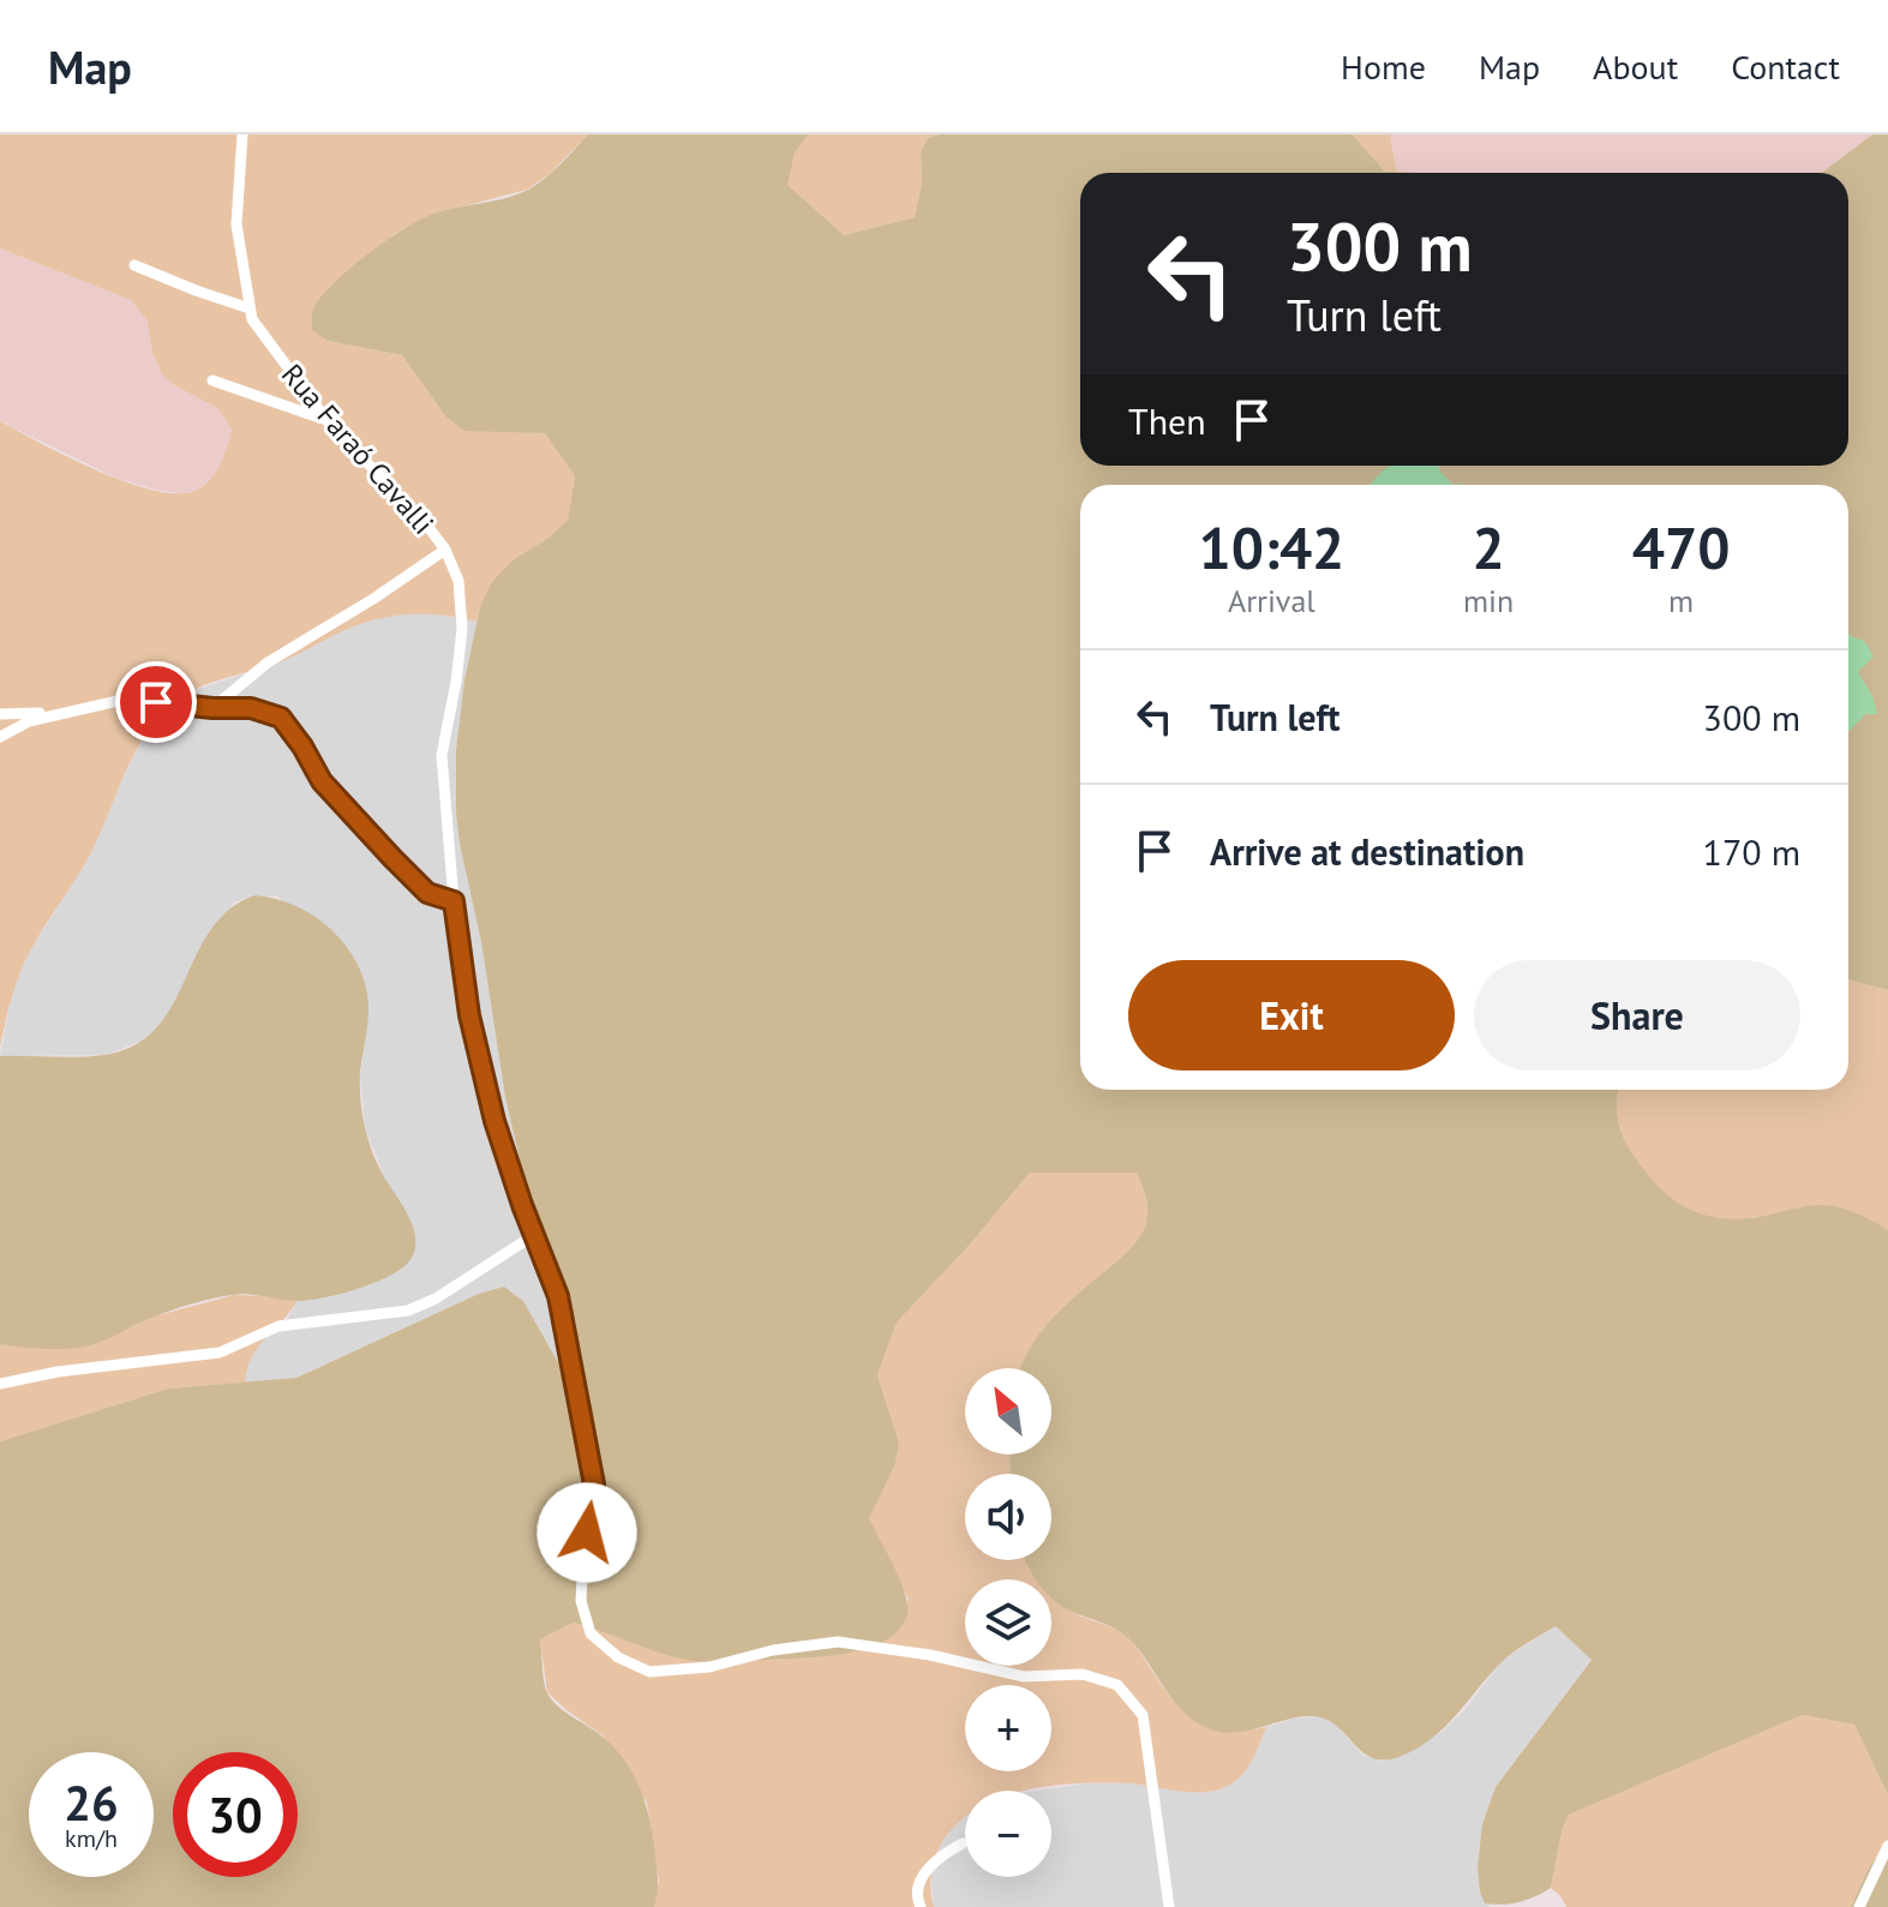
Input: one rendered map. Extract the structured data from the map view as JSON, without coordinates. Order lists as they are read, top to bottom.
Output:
{
  "streets": {
    "street": ["Rua Faraó Cavalli"]
  },
  "north": "top left",
  "page": {
    "header": "Map",
    "nav": [
      "Home",
      "Map",
      "About",
      "Contact"
    ],
    "turn": ["300 m", "Turn left"],
    "then": "Then",
    "eta": [
      "10:42",
      "Arrival",
      "2",
      "min",
      "470",
      "m"
    ],
    "list": [
      {
        "name": "Turn left",
        "value": "300 m"
      },
      {
        "name": "Arrive at destination",
        "value": "170 m"
      }
    ],
    "buttons": ["Exit", "Share"],
    "map_buttons": ["+", "−"],
    "speed": "26 km/h",
    "limit": "30"
  }
}
